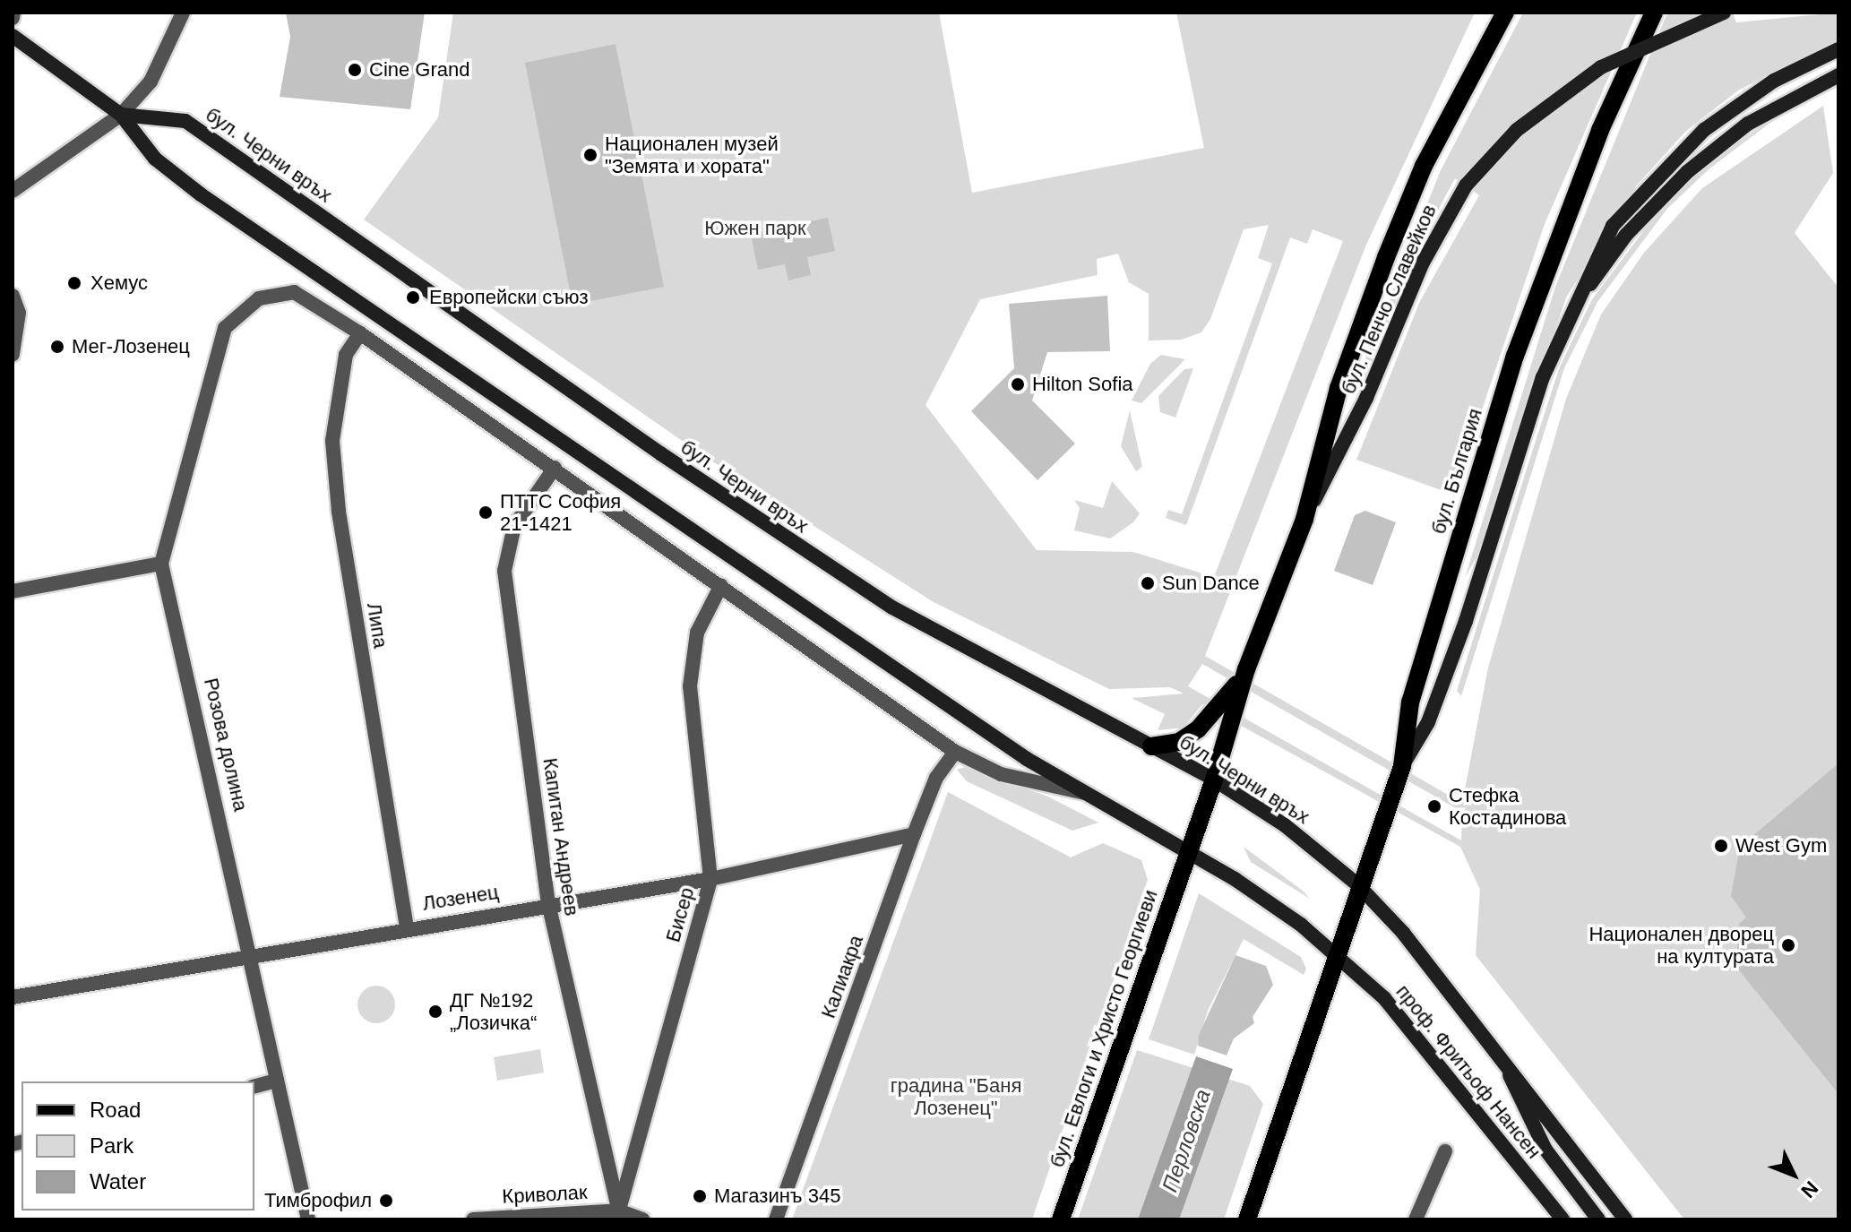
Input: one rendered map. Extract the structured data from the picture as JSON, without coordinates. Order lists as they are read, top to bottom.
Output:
{
  "streets": {
    "main road": [
      "бул. Черни връх",
      "бул. Пенчо Славейков",
      "бул. България",
      "бул. Евлоги и Христо Георгиеви",
      "проф. Фритьоф Нансен"
    ],
    "street": [
      "Липа",
      "Розова долина",
      "Капитан Андреев",
      "Лозенец",
      "Бисер",
      "Калиакра",
      "Криволак"
    ]
  },
  "crossings": [
    ["бул. Черни връх", "бул. България"],
    ["бул. Черни връх", "проф. Фритьоф Нансен"],
    ["бул. България", "проф. Фритьоф Нансен"],
    ["Липа", "Розова долина"],
    ["Липа", "Лозенец"],
    ["Розова долина", "Лозенец"],
    ["Капитан Андреев", "Лозенец"],
    ["Капитан Андреев", "Бисер"],
    ["Капитан Андреев", "Криволак"],
    ["Лозенец", "Бисер"],
    ["Лозенец", "Калиакра"],
    ["Бисер", "Криволак"]
  ],
  "water": ["Перловска"],
  "parks": ["Южен парк", "градина \"Баня Лозенец\""],
  "places": [
    "Cine Grand",
    "Национален музей \"Земята и хората\"",
    "Хемус",
    "Европейски съюз",
    "Мег-Лозeнец",
    "Hilton Sofia",
    "ПТТС София 21-1421",
    "Sun Dance",
    "Стефка Костадинова",
    "West Gym",
    "Национален дворец на културата",
    "ДГ №192 „Лозичка“",
    "Магазинъ 345",
    "Тимброфил"
  ],
  "legend": ["Road", "Park", "Water"],
  "north": "bottom right"
}
